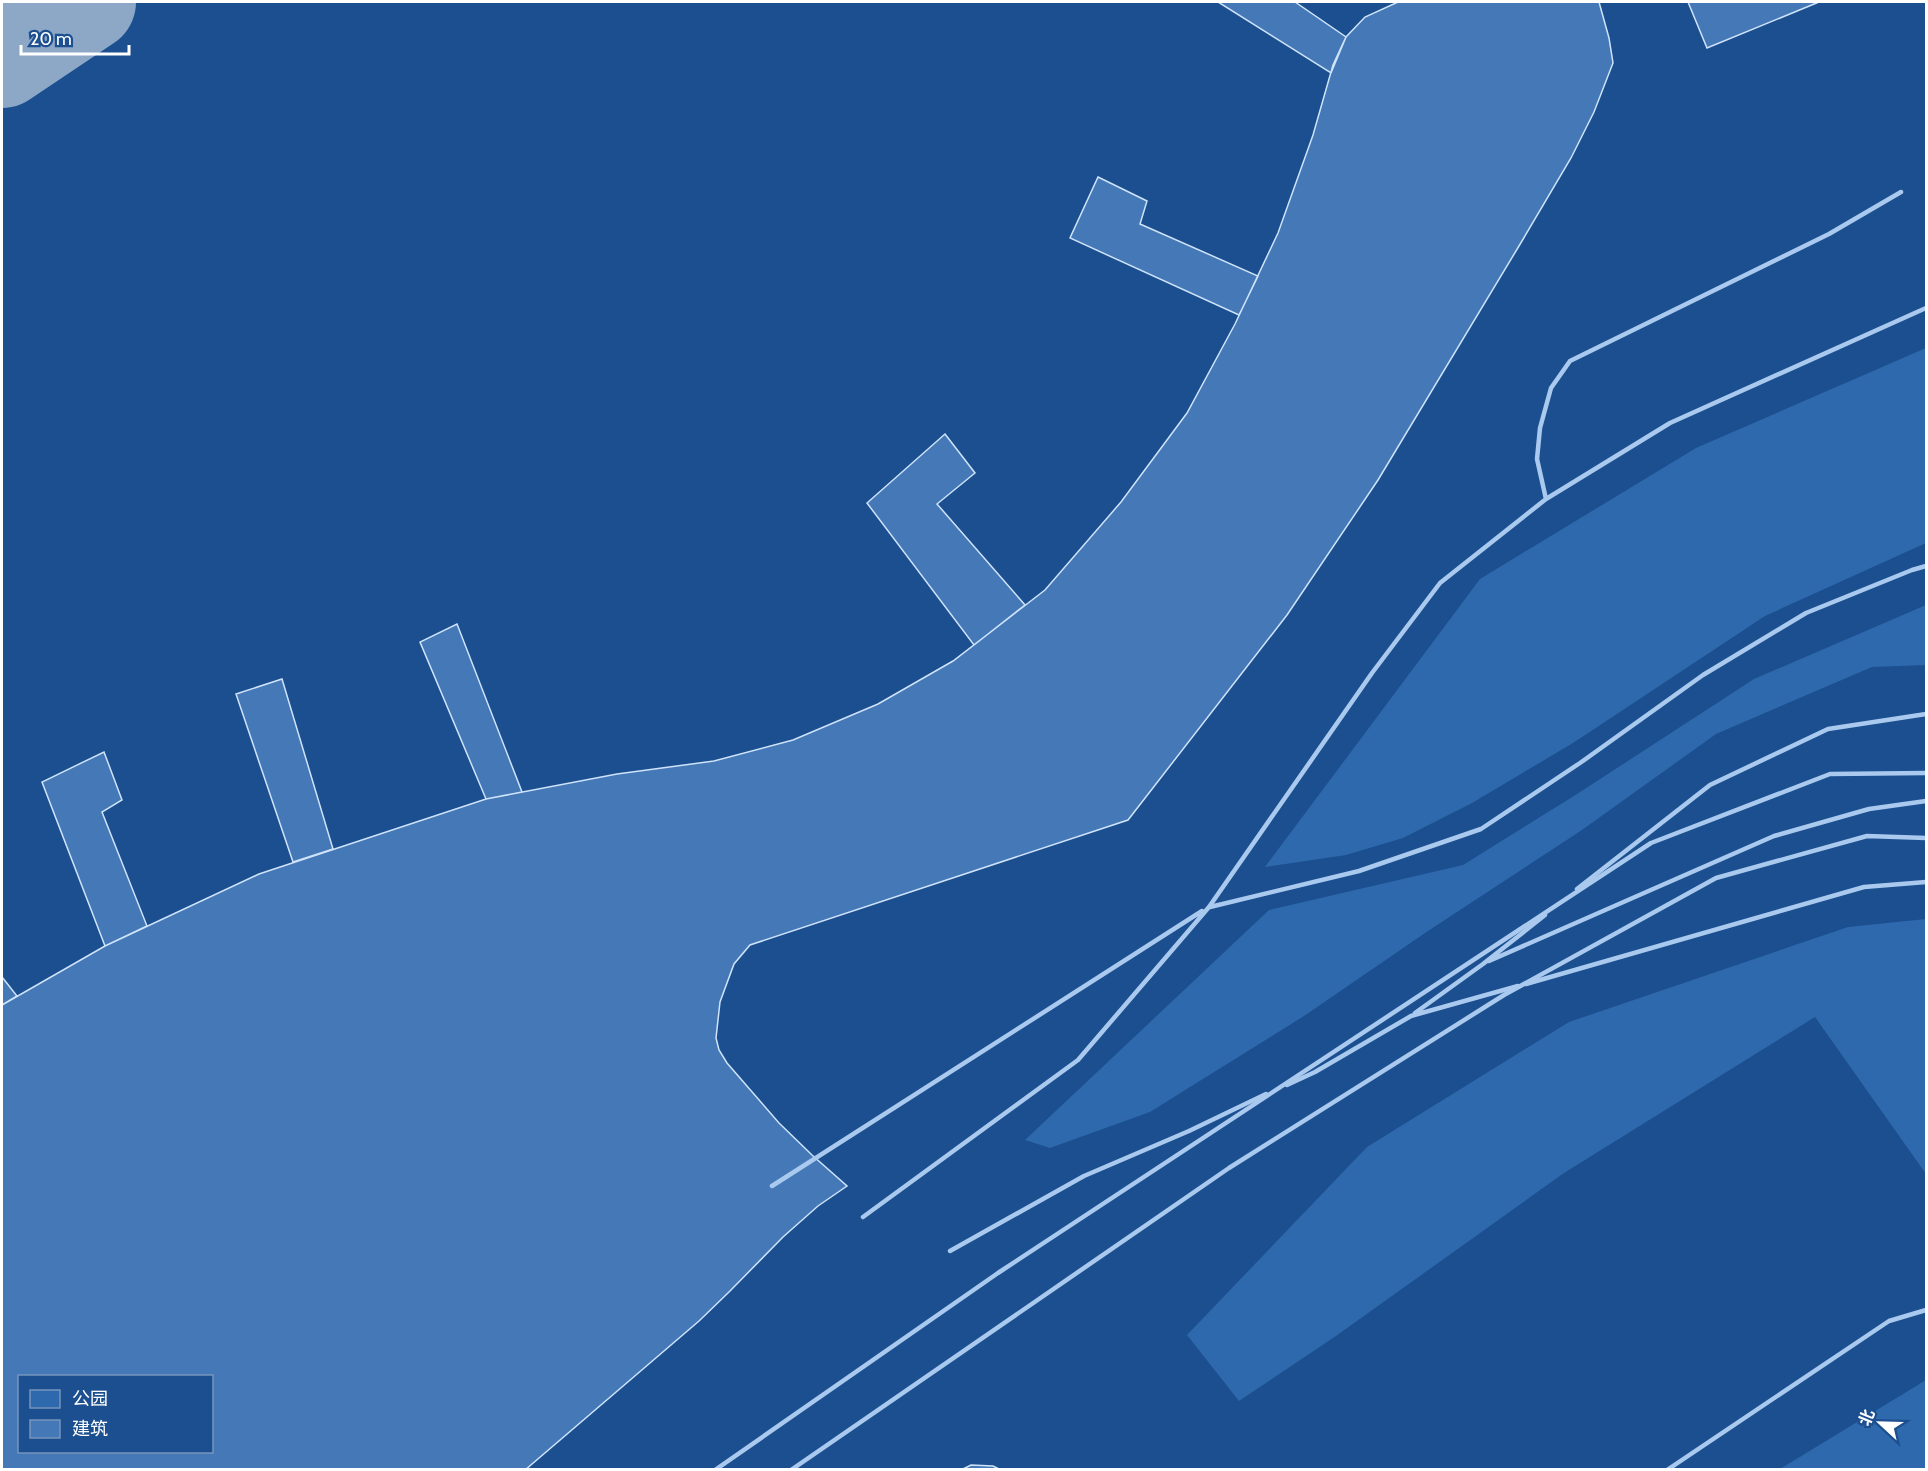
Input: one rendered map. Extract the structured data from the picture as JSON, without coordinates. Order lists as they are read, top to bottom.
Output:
{
  "legend": ["公园", "建筑"],
  "scale_bar": "20 m",
  "north": "left"
}
